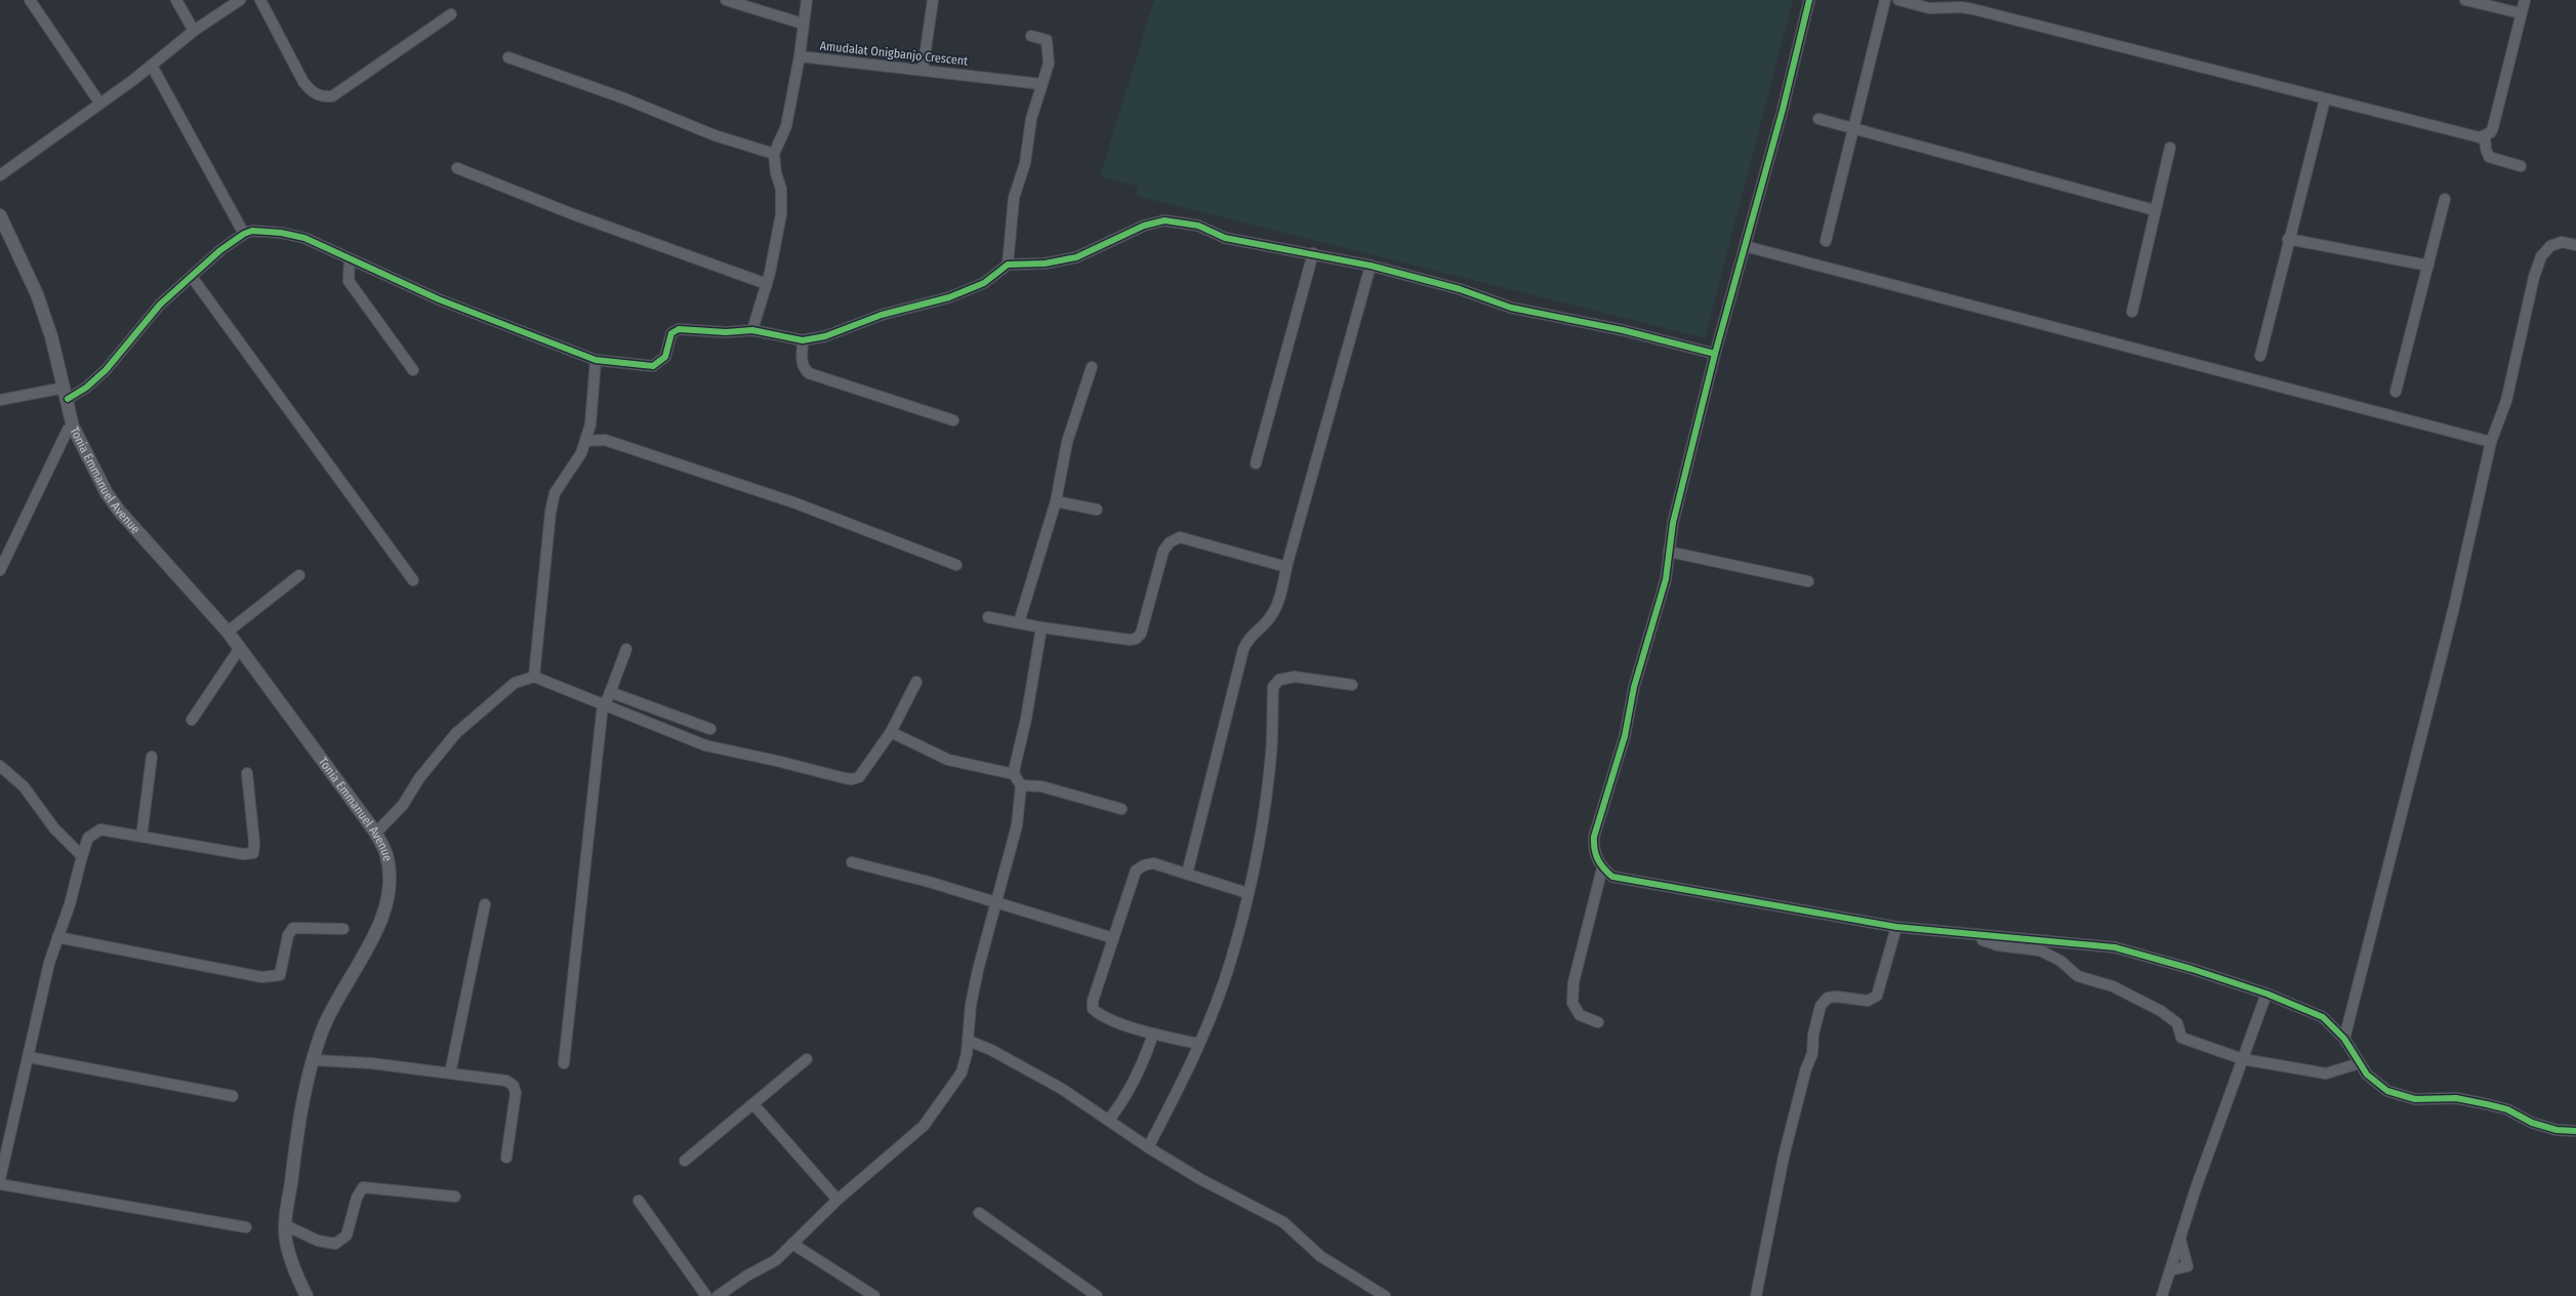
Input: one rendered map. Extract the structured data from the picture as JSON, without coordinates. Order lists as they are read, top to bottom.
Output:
{
  "streets": {
    "street": ["Amudalat Onigbanjo Crescent", "Tonia Emmanuel Avenue"]
  }
}
